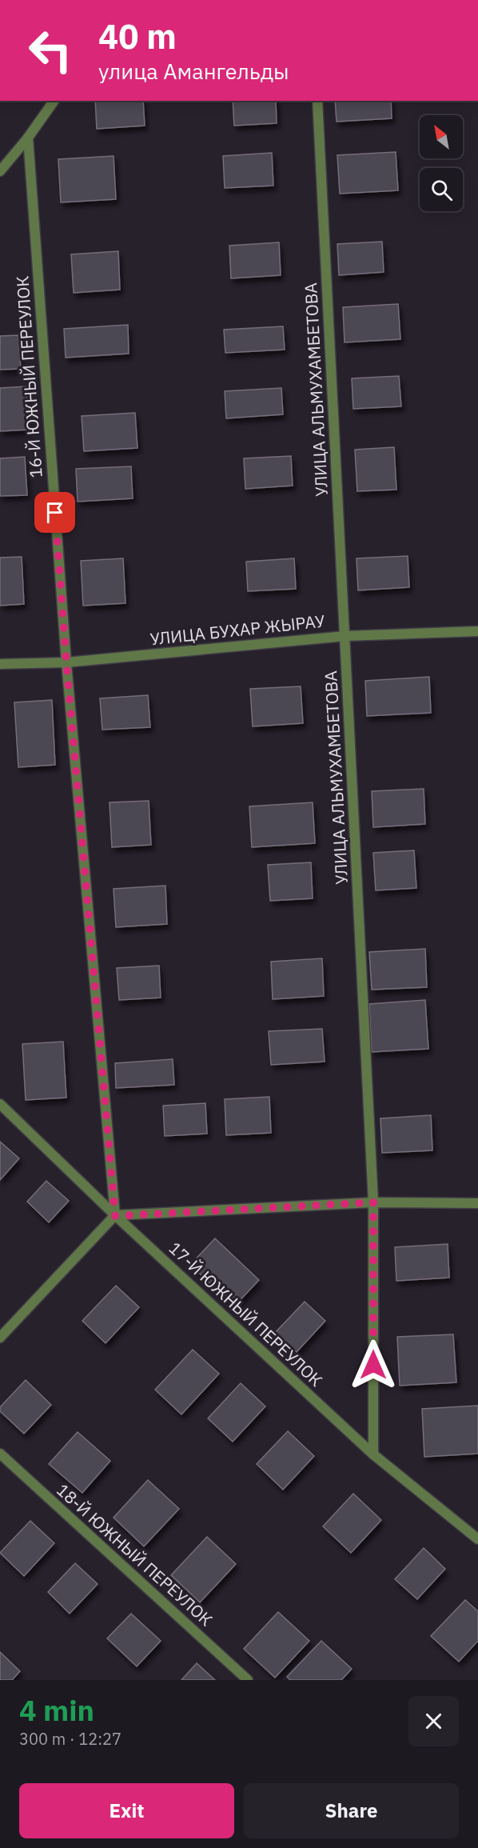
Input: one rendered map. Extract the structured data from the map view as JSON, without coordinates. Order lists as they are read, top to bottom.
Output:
{
  "streets": {
    "street": [
      "16-Й ЮЖНЫЙ ПЕРЕУЛОК",
      "УЛИЦА АЛЬМУХАМБЕТОВА",
      "УЛИЦА БУХАР ЖЫРАУ",
      "17-Й ЮЖНЫЙ ПЕРЕУЛОК",
      "18-Й ЮЖНЫЙ ПЕРЕУЛОК"
    ]
  },
  "crossings": [
    ["16-Й ЮЖНЫЙ ПЕРЕУЛОК", "УЛИЦА БУХАР ЖЫРАУ"],
    ["16-Й ЮЖНЫЙ ПЕРЕУЛОК", "17-Й ЮЖНЫЙ ПЕРЕУЛОК"],
    ["УЛИЦА АЛЬМУХАМБЕТОВА", "УЛИЦА БУХАР ЖЫРАУ"],
    ["УЛИЦА АЛЬМУХАМБЕТОВА", "17-Й ЮЖНЫЙ ПЕРЕУЛОК"]
  ],
  "north": "top left",
  "page": {
    "turn": ["40 m", "улица Амангельды"],
    "heading": ["4 min", "300 m · 12:27"],
    "buttons": ["Exit", "Share"]
  }
}
